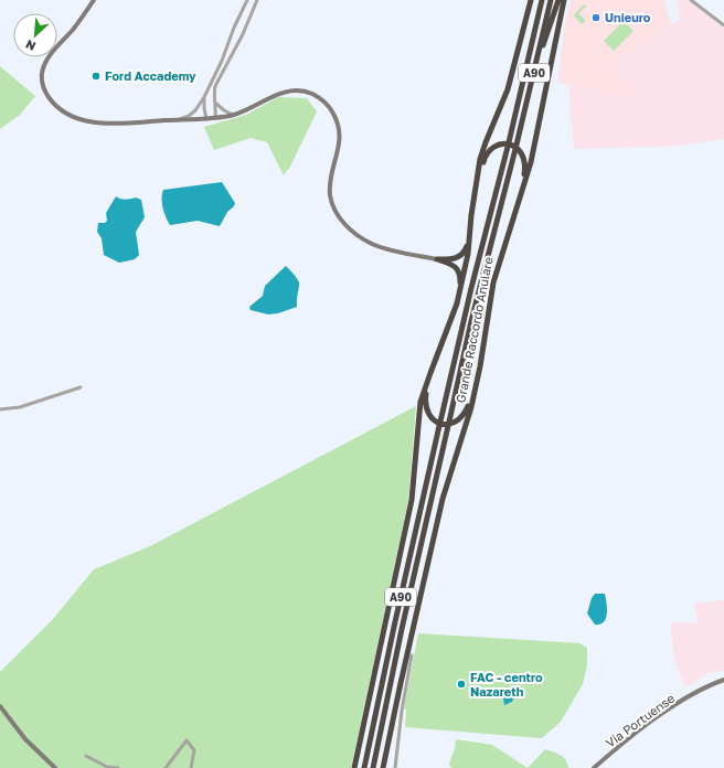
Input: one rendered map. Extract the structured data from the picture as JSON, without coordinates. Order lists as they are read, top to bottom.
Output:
{
  "streets": {
    "highway": ["A90", "Grande Raccordo Anulare"],
    "street": ["Via Portuense"]
  },
  "places": ["Unieuro", "Ford Accademy", "FAC - centro Nazareth"],
  "north": "bottom left"
}
